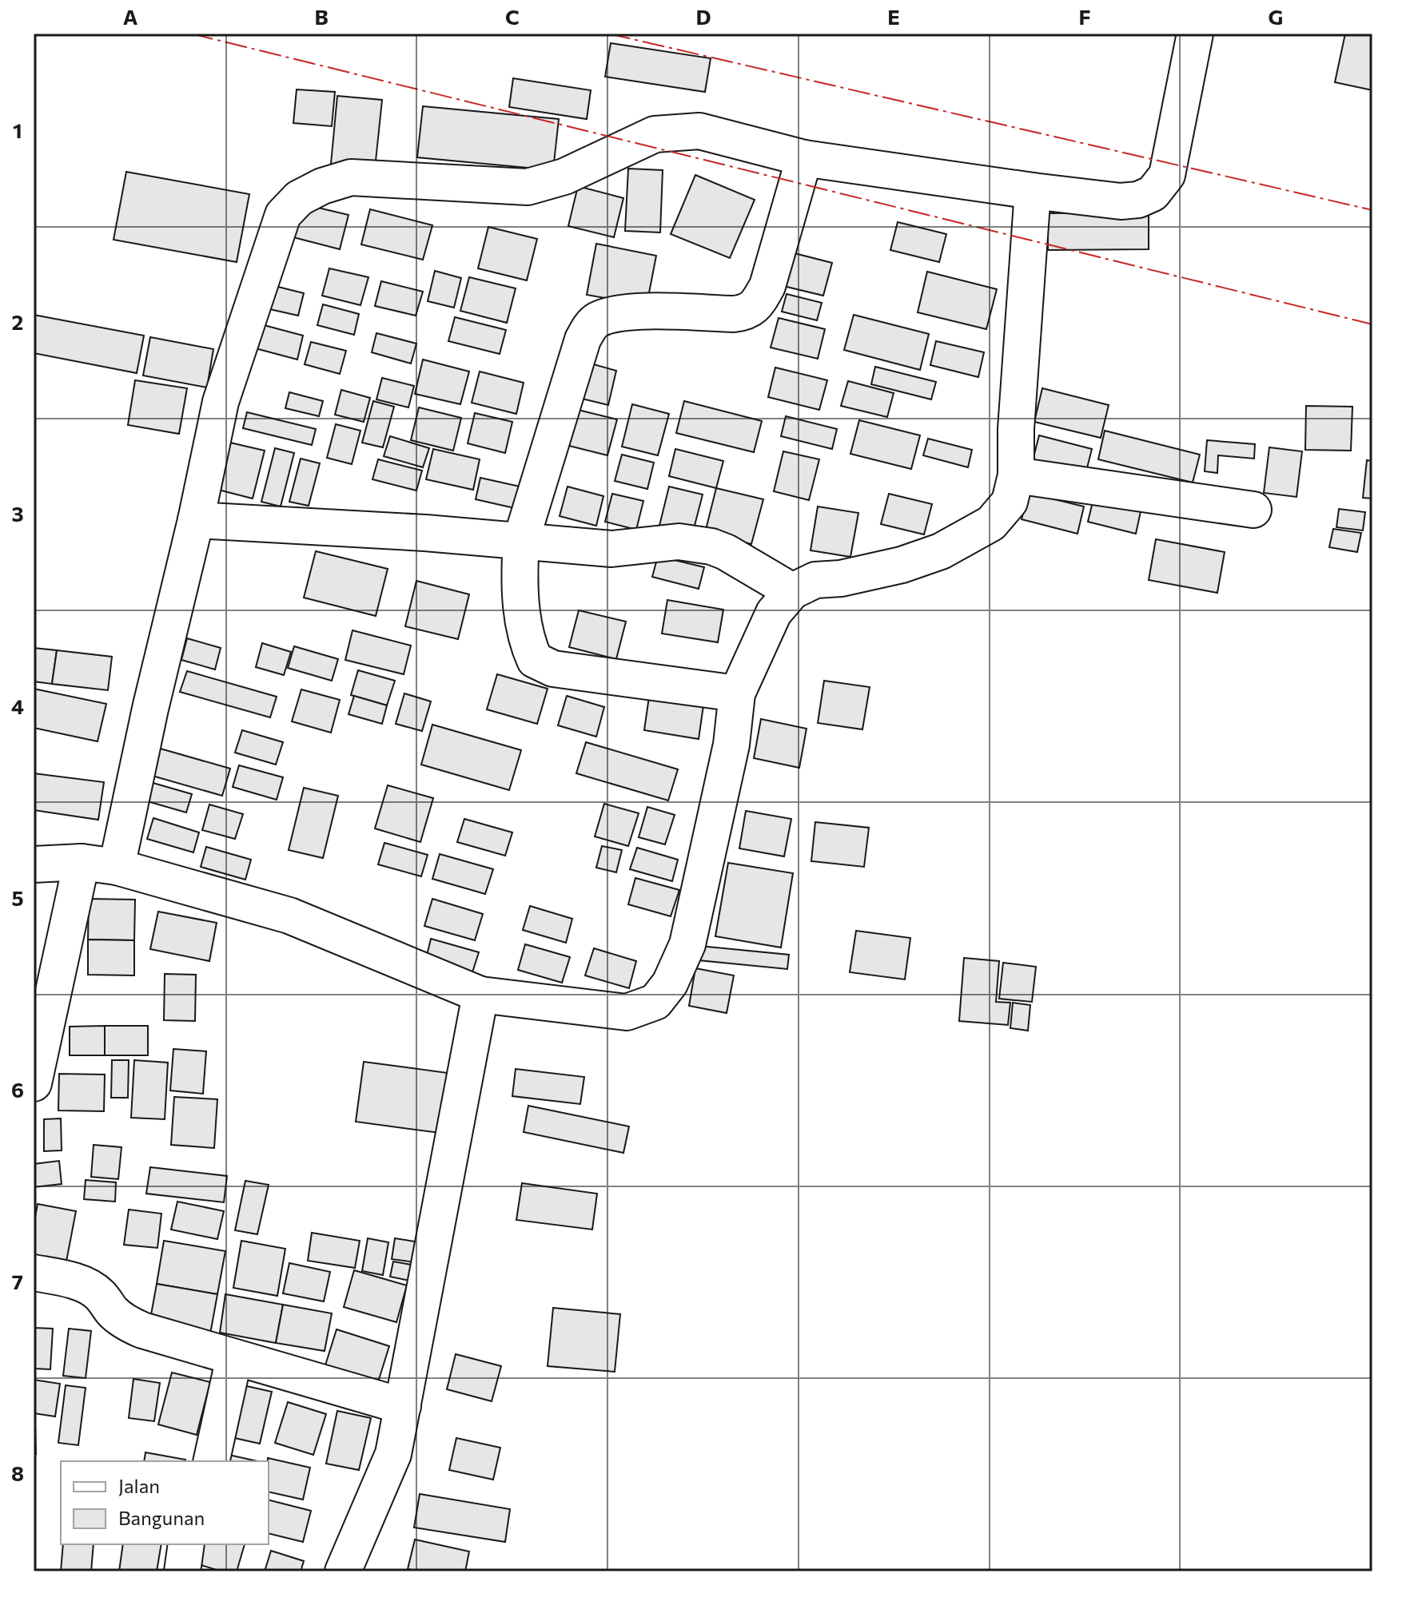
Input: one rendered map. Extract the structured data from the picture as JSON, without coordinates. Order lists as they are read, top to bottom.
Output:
{
  "legend": ["Jalan", "Bangunan"],
  "grid": {
    "columns": [
      "A",
      "B",
      "C",
      "D",
      "E",
      "F",
      "G"
    ],
    "rows": [
      "1",
      "2",
      "3",
      "4",
      "5",
      "6",
      "7",
      "8"
    ]
  }
}
